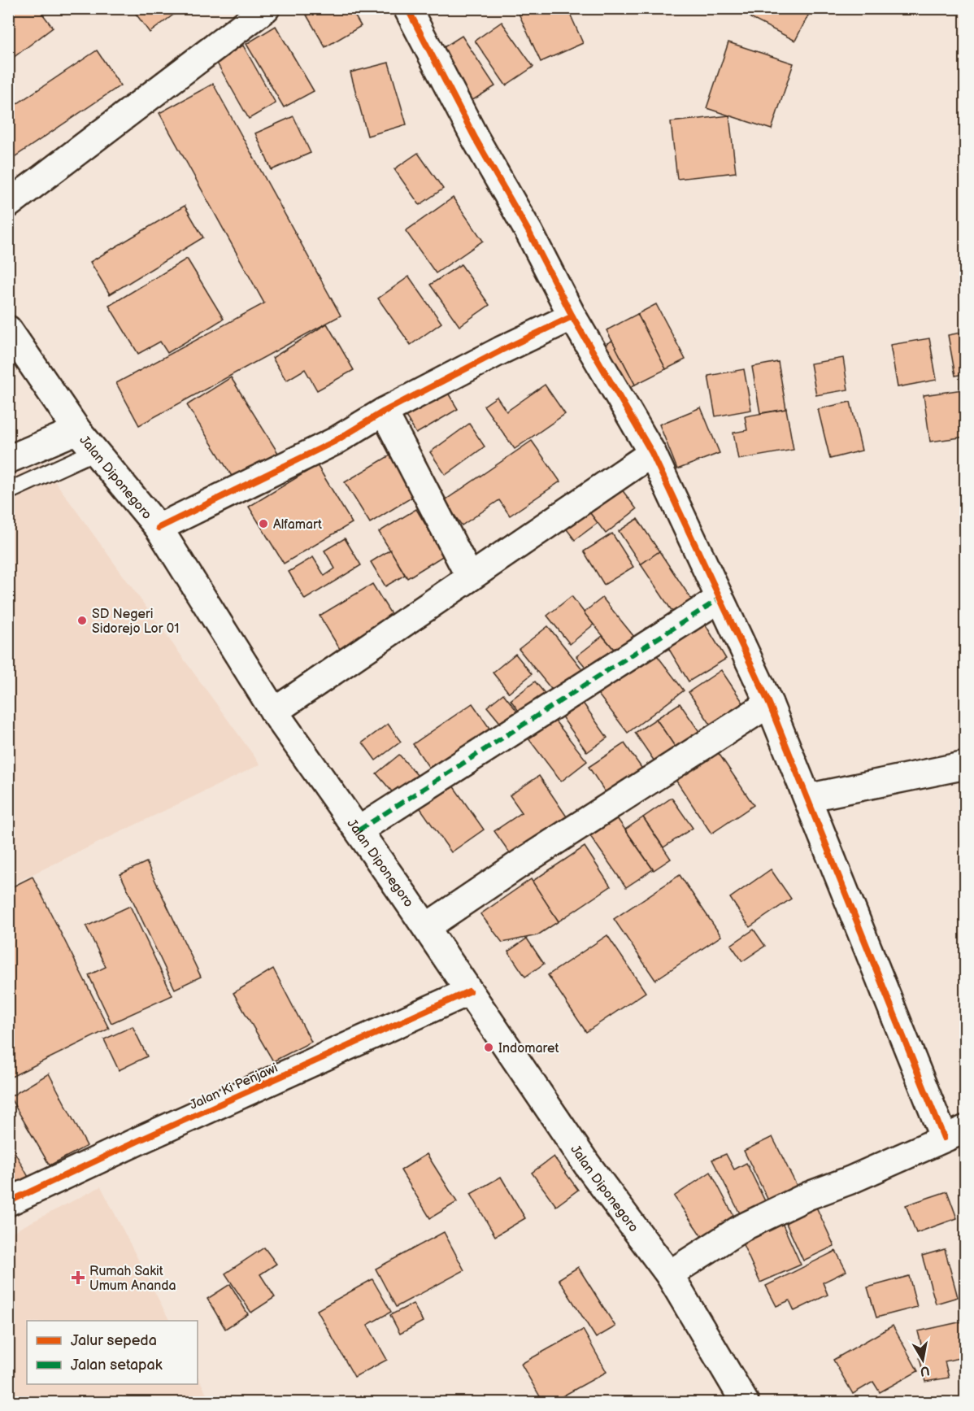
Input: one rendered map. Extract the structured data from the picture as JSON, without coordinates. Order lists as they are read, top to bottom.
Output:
{
  "streets": {
    "street": ["Jalan Diponegoro", "Jalan Ki Penjawi"]
  },
  "crossings": [
    ["Jalan Diponegoro", "Jalan Ki Penjawi"]
  ],
  "places": {
    "other": ["Alfamart", "SD Negeri Sidorejo Lor 01", "Indomaret"],
    "health": ["Rumah Sakit Umum Ananda"]
  },
  "legend": ["Jalur sepeda", "Jalan setapak"],
  "north": "bottom"
}
